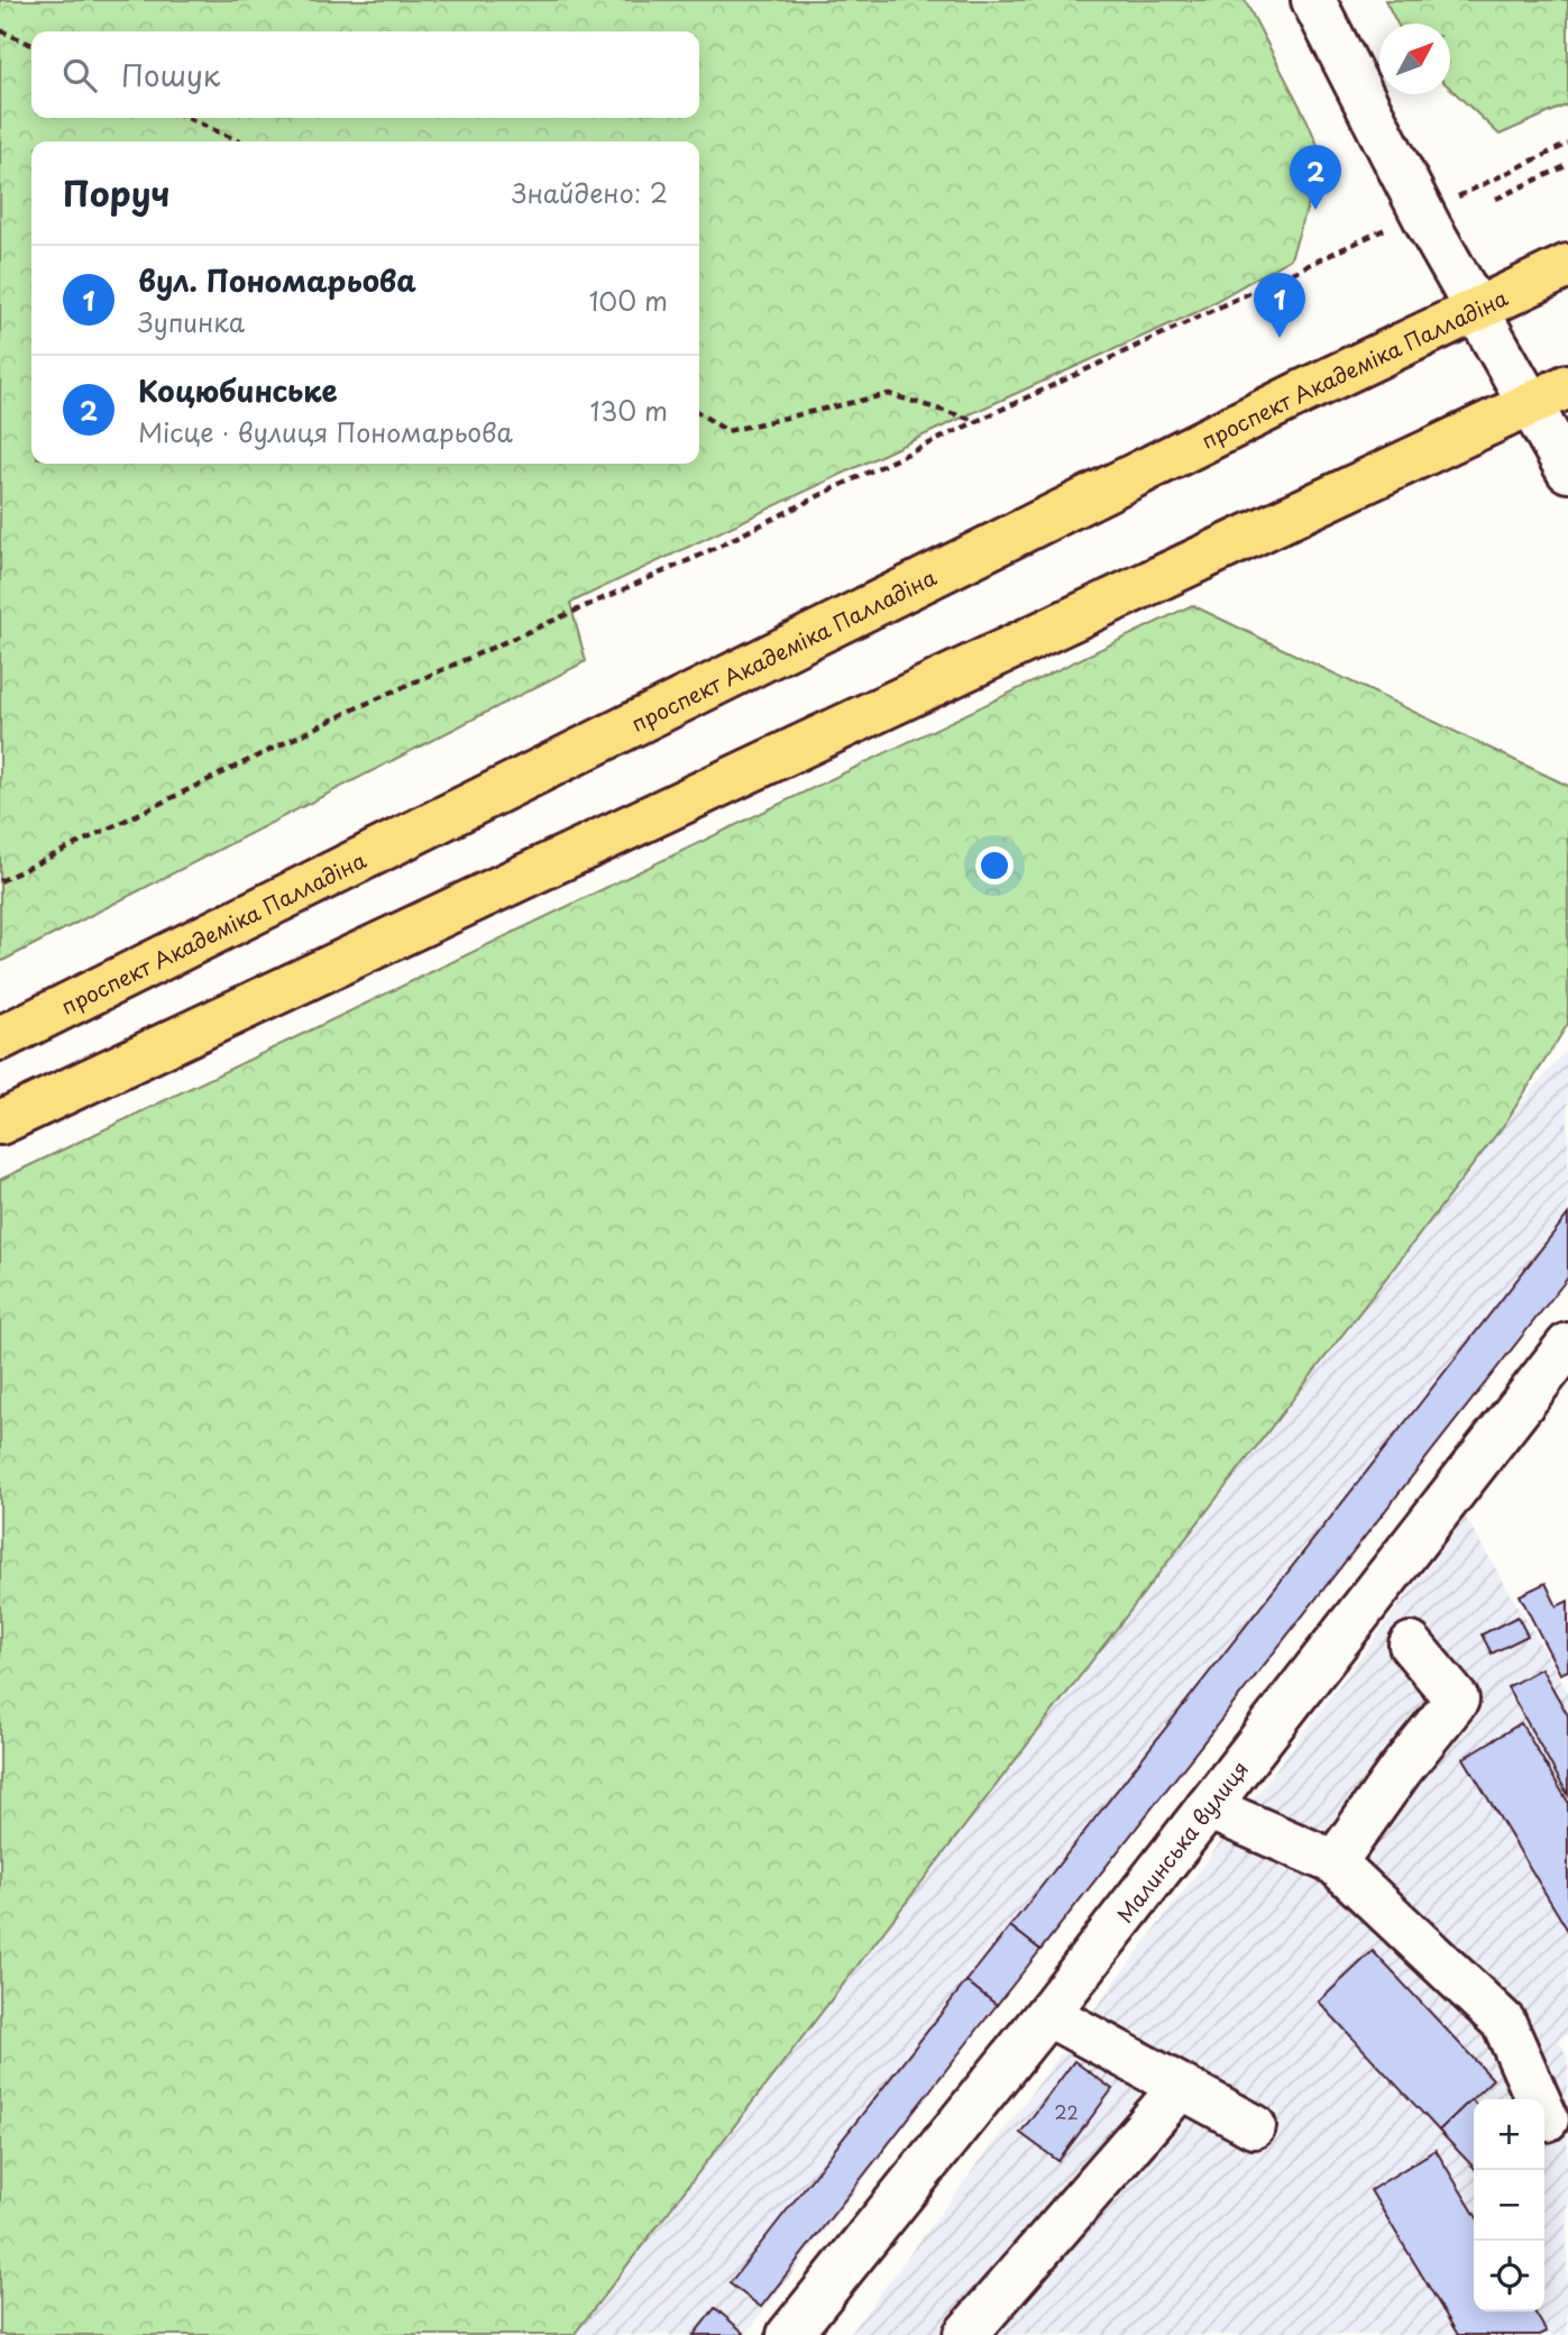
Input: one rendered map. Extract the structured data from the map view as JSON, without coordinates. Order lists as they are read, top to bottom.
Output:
{
  "streets": {
    "highway": ["проспект Академіка Палладіна"],
    "street": ["Малинська вулиця"]
  },
  "house_numbers": ["22"],
  "north": "top right",
  "page": {
    "search": "Пошук",
    "heading": ["Поруч", "Знайдено: 2"],
    "pins": ["2", "1"],
    "list": [
      {
        "mark": "1",
        "name": "вул. Пономарьова",
        "note": "Зупинка",
        "value": "100 m"
      },
      {
        "mark": "2",
        "name": "Коцюбинське",
        "note": "Місце · вулиця Пономарьова",
        "value": "130 m"
      }
    ],
    "map_buttons": ["+", "−"]
  }
}
